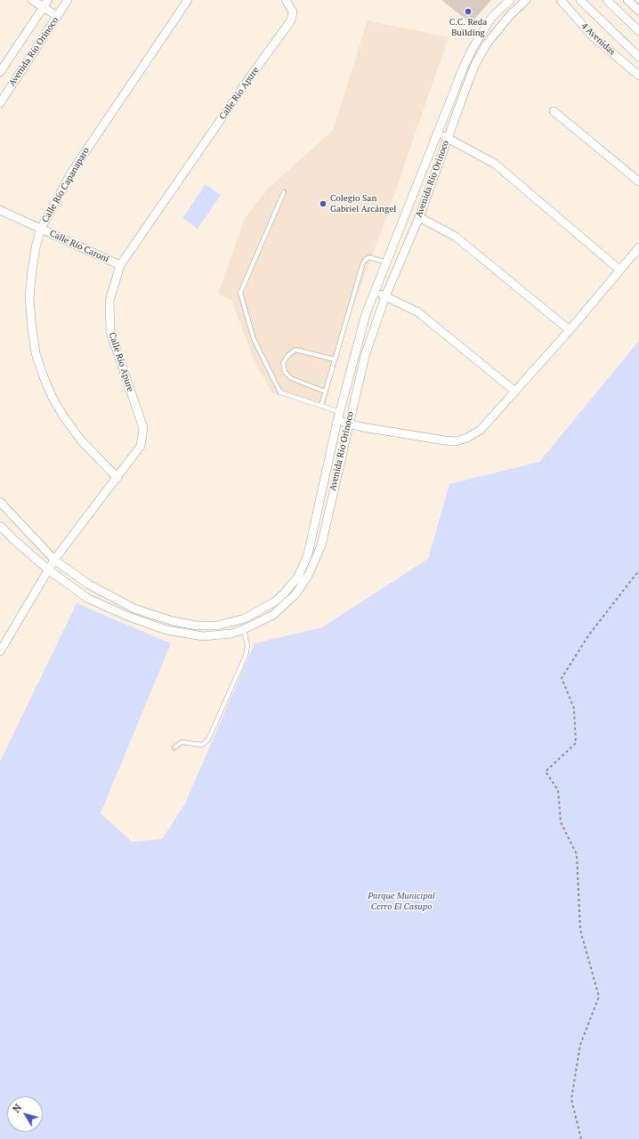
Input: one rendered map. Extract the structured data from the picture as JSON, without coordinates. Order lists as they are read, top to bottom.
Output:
{
  "streets": {
    "street": [
      "4 Avenidas",
      "Avenida Río Orinoco",
      "Calle Río Apure",
      "Calle Río Capanaparo",
      "Calle Río Caroní"
    ]
  },
  "crossings": [
    ["Avenida Río Orinoco", "Calle Río Apure"],
    ["Calle Río Apure", "Calle Río Capanaparo"],
    ["Calle Río Apure", "Calle Río Caroní"],
    ["Calle Río Capanaparo", "Calle Río Caroní"]
  ],
  "parks": ["Parque Municipal Cerro El Casupo"],
  "places": ["C.C. Reda Building", "Colegio San Gabriel Arcángel"],
  "north": "top left"
}
